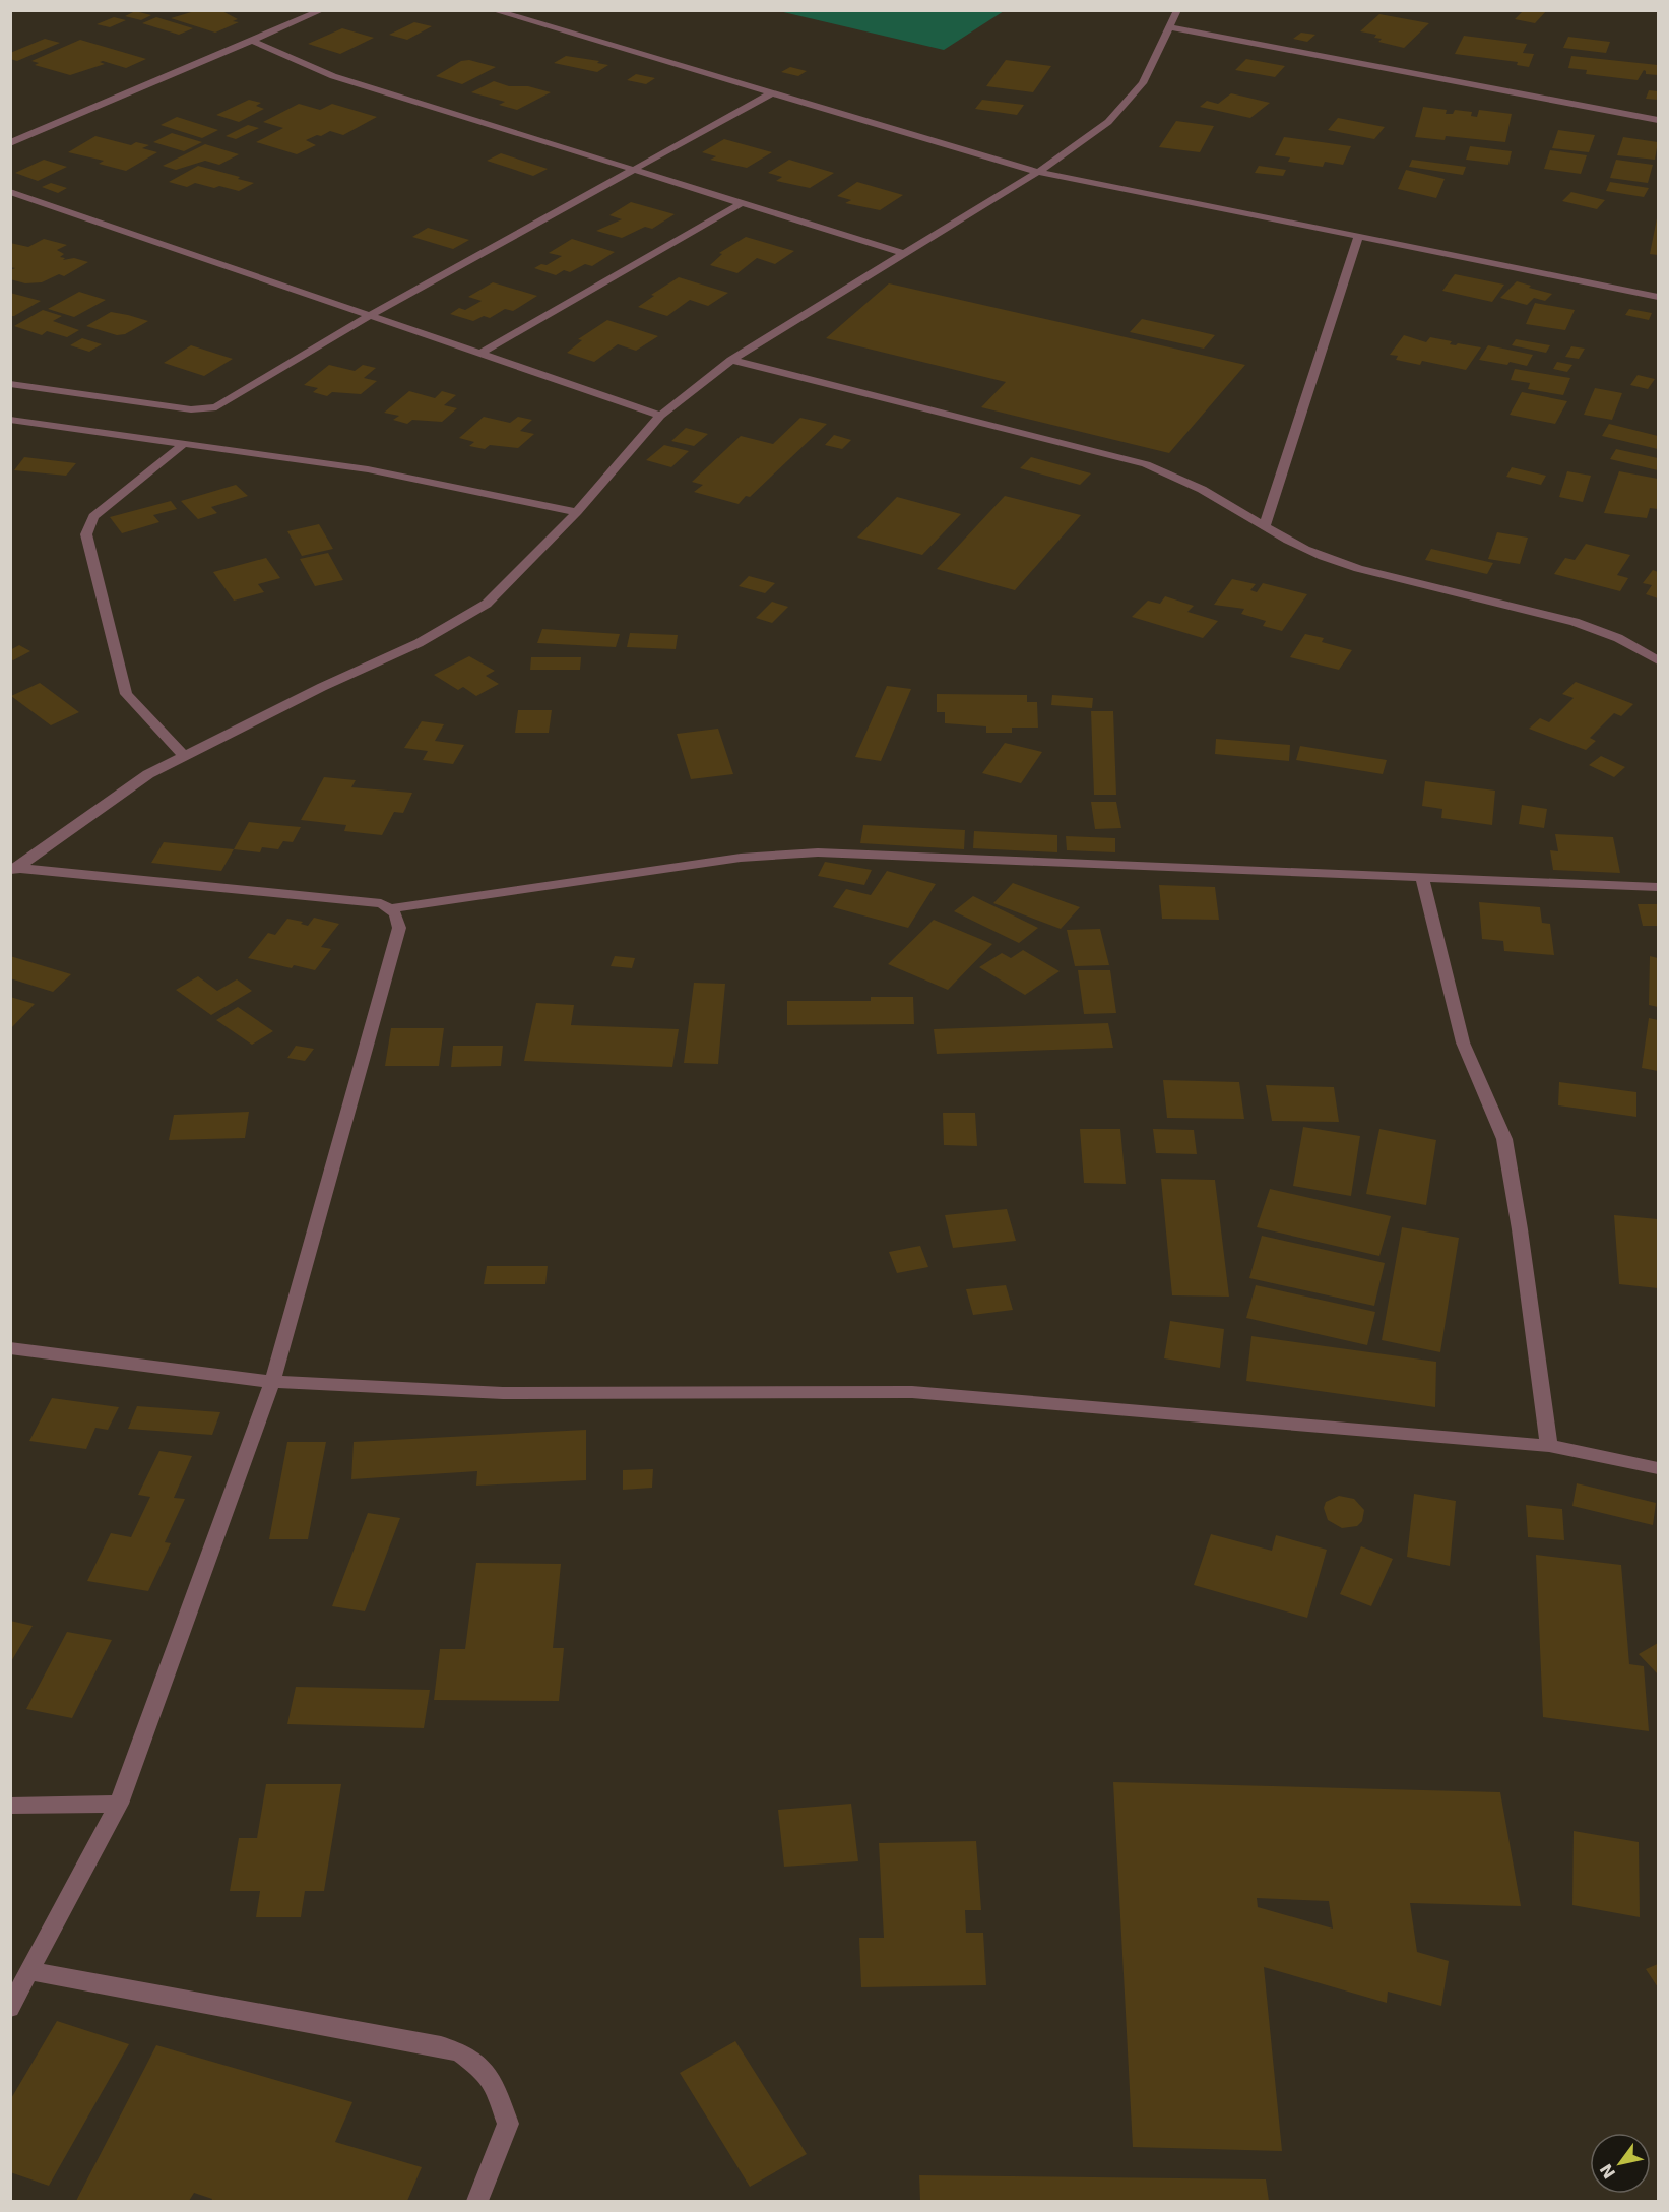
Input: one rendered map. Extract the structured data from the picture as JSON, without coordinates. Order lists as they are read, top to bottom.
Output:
{
  "north": "bottom left"
}
